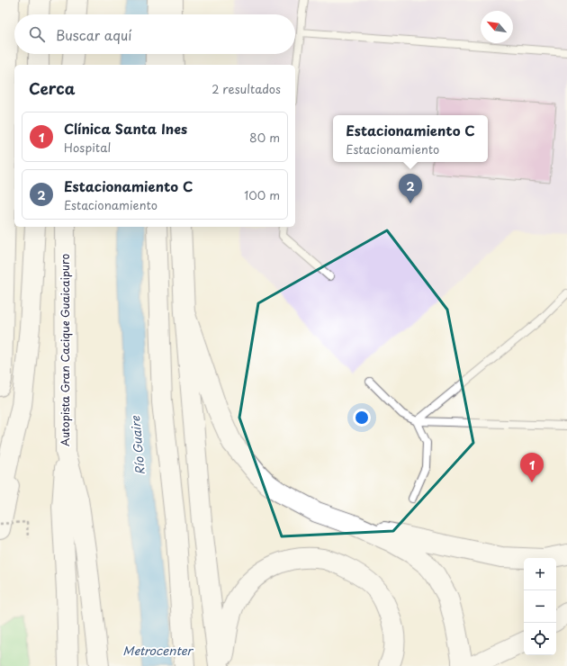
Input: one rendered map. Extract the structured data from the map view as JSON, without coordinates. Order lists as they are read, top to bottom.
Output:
{
  "streets": {
    "main road": ["Autopista Gran Cacique Guaicaipuro"]
  },
  "water": ["Río Guaire", "Metrocenter"],
  "north": "top left",
  "page": {
    "search": "Buscar aquí",
    "heading": ["Cerca", "2 resultados"],
    "list": [
      {
        "mark": "1",
        "name": "Clínica Santa Ines",
        "note": "Hospital",
        "value": "80 m"
      },
      {
        "mark": "2",
        "name": "Estacionamiento C",
        "note": "Estacionamiento",
        "value": "100 m"
      }
    ],
    "popup": ["Estacionamiento C", "Estacionamiento"],
    "pins": ["2", "1"],
    "map_buttons": ["+", "−"]
  }
}
